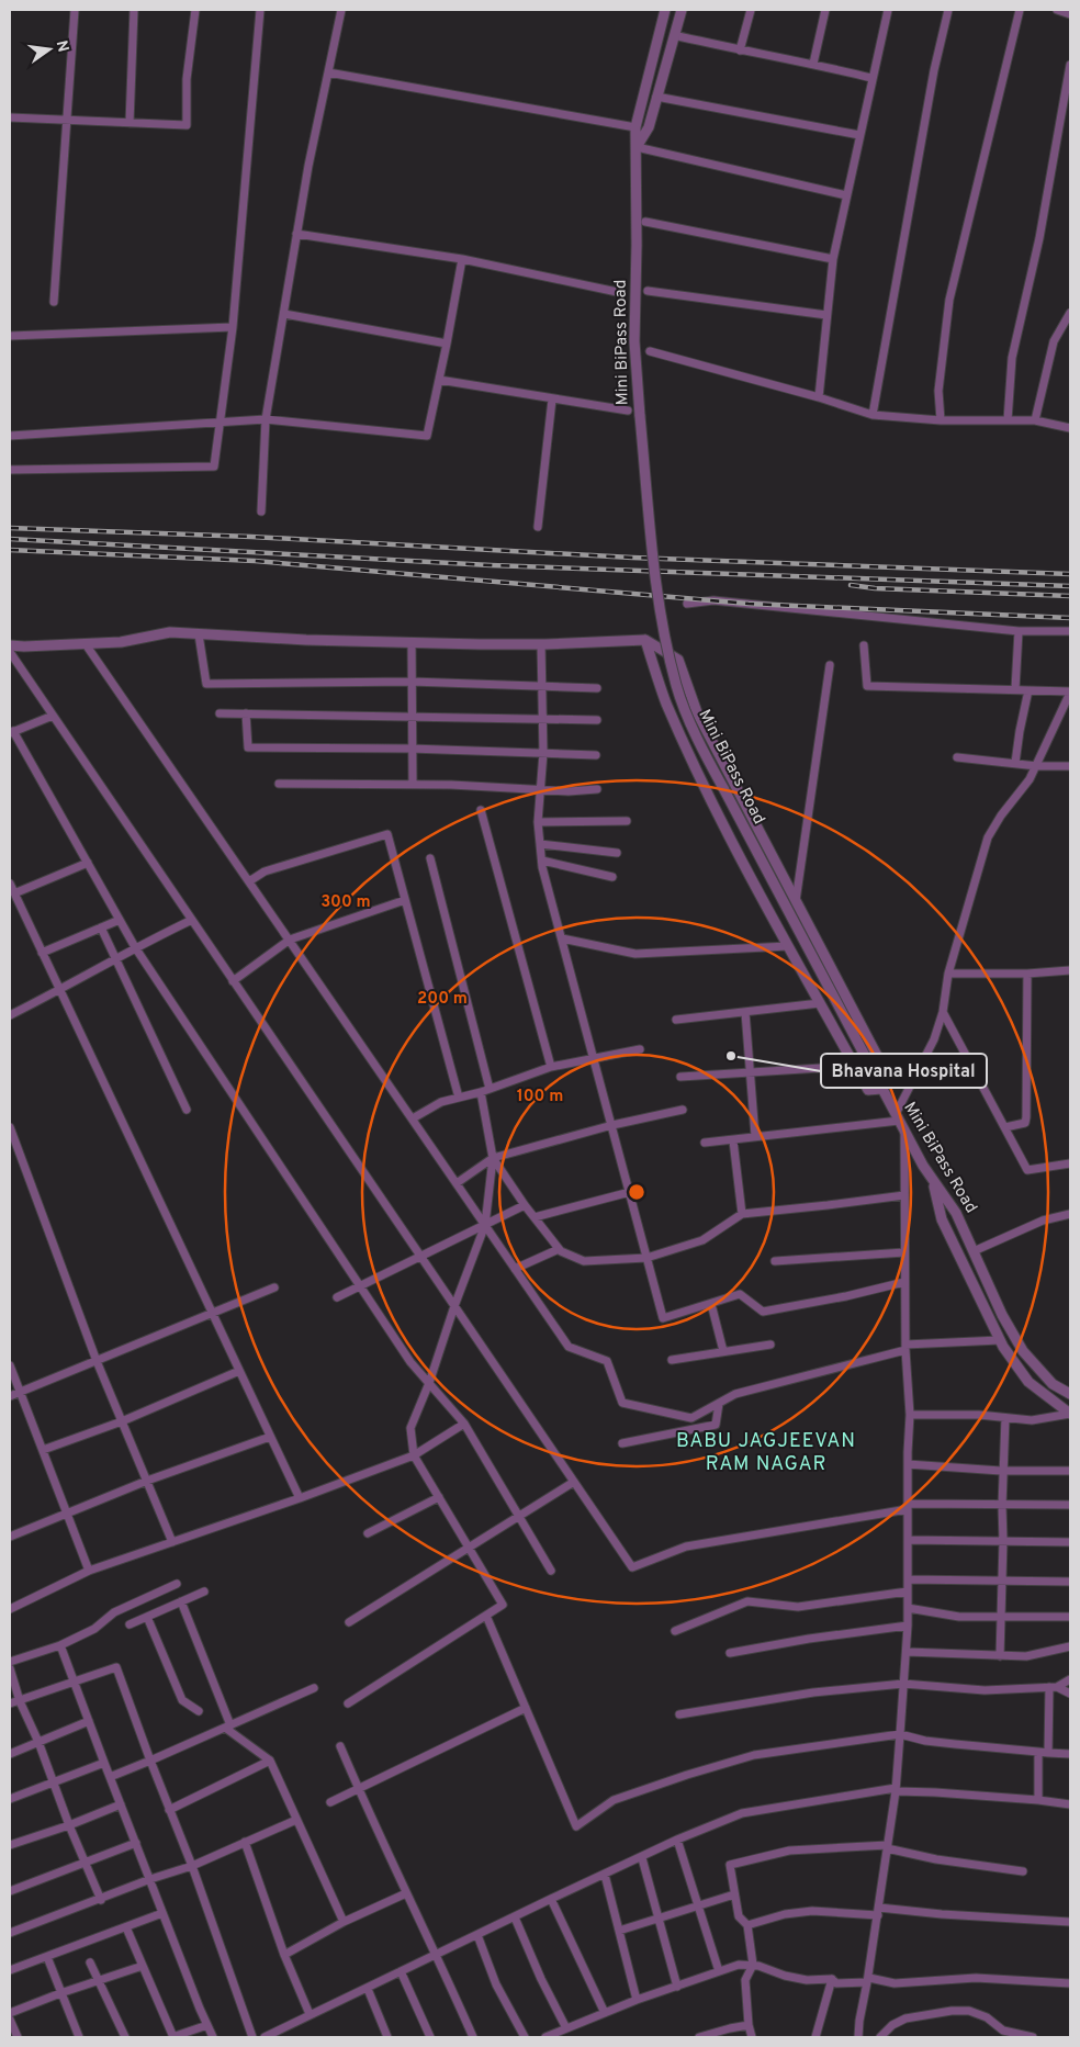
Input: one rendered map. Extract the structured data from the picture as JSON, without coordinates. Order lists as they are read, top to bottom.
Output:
{
  "streets": {
    "street": ["Mini BiPass Road"]
  },
  "districts": ["BABU JAGJEEVAN RAM NAGAR"],
  "places": ["Bhavana Hospital"],
  "north": "right",
  "rings": ["300 m", "200 m", "100 m"]
}
